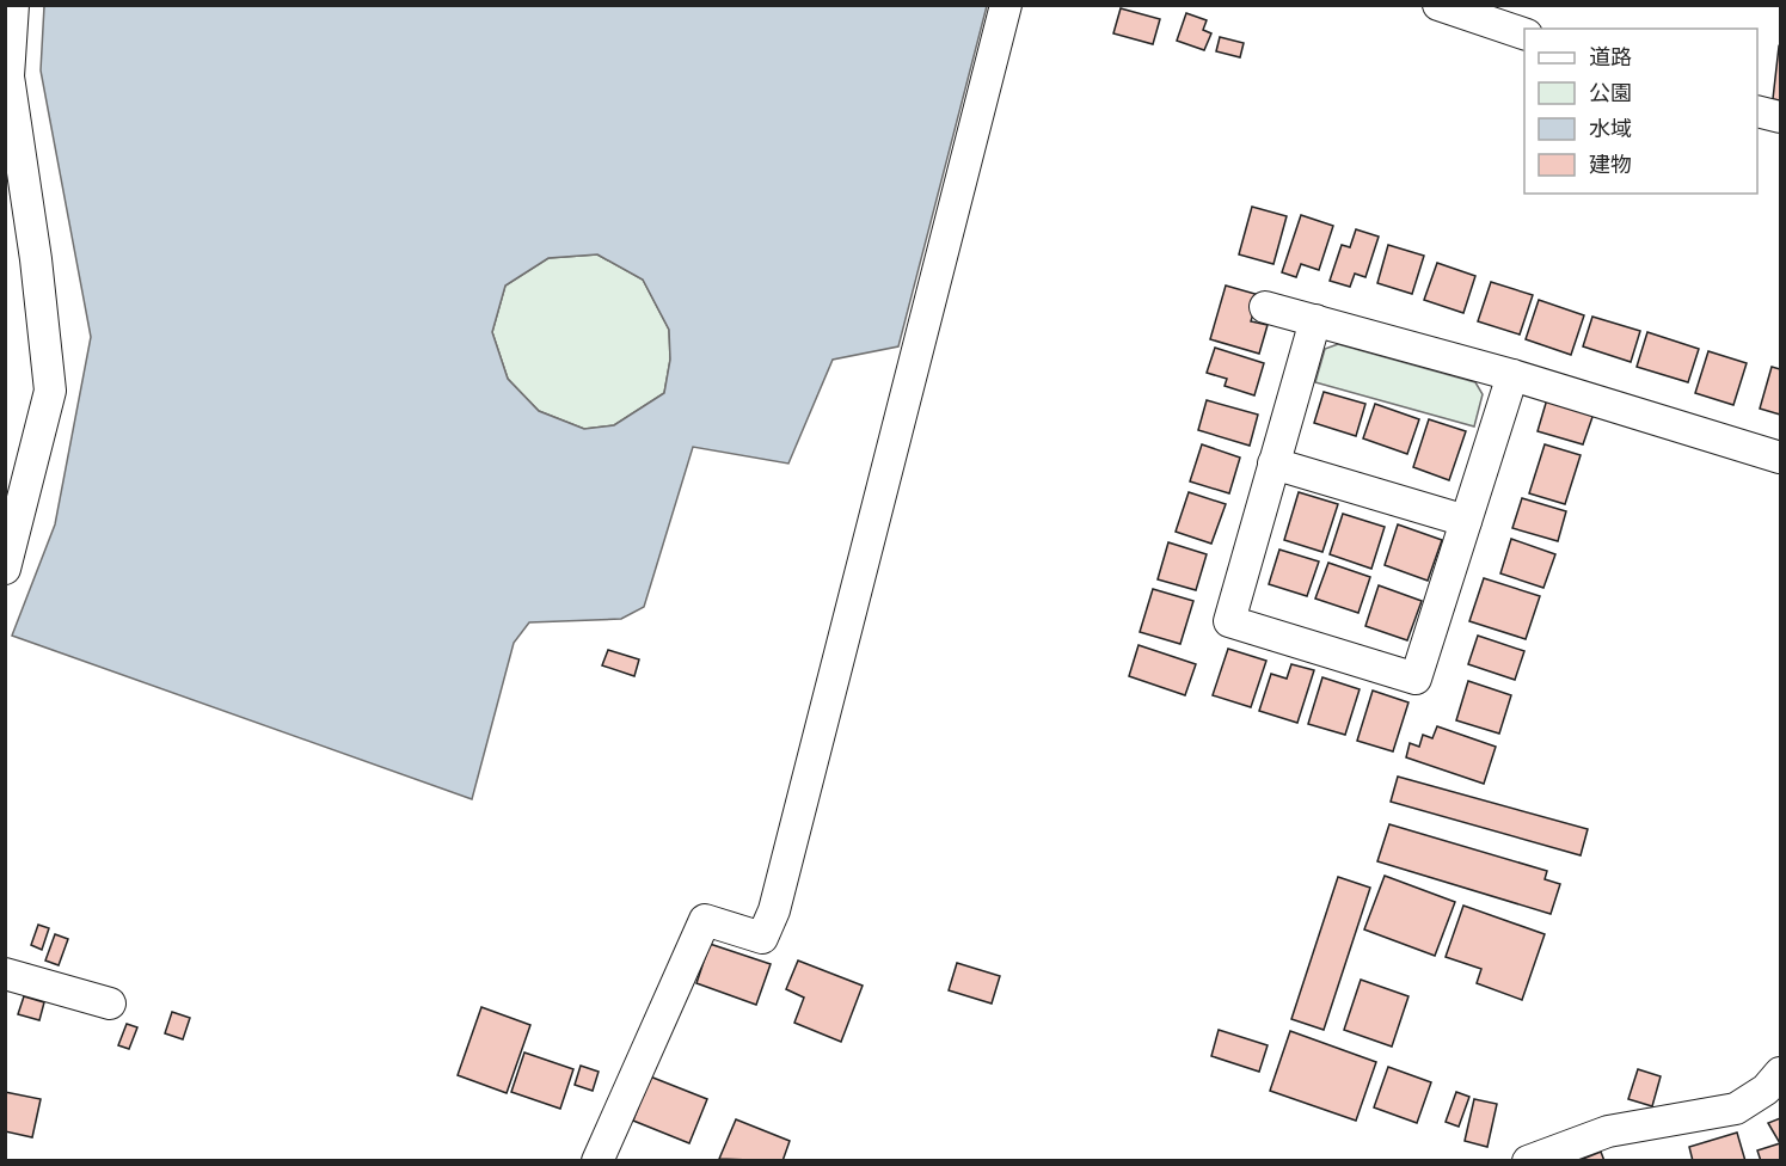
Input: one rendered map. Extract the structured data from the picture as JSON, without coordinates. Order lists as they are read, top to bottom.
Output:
{
  "legend": [
    "道路",
    "公園",
    "水域",
    "建物"
  ]
}
